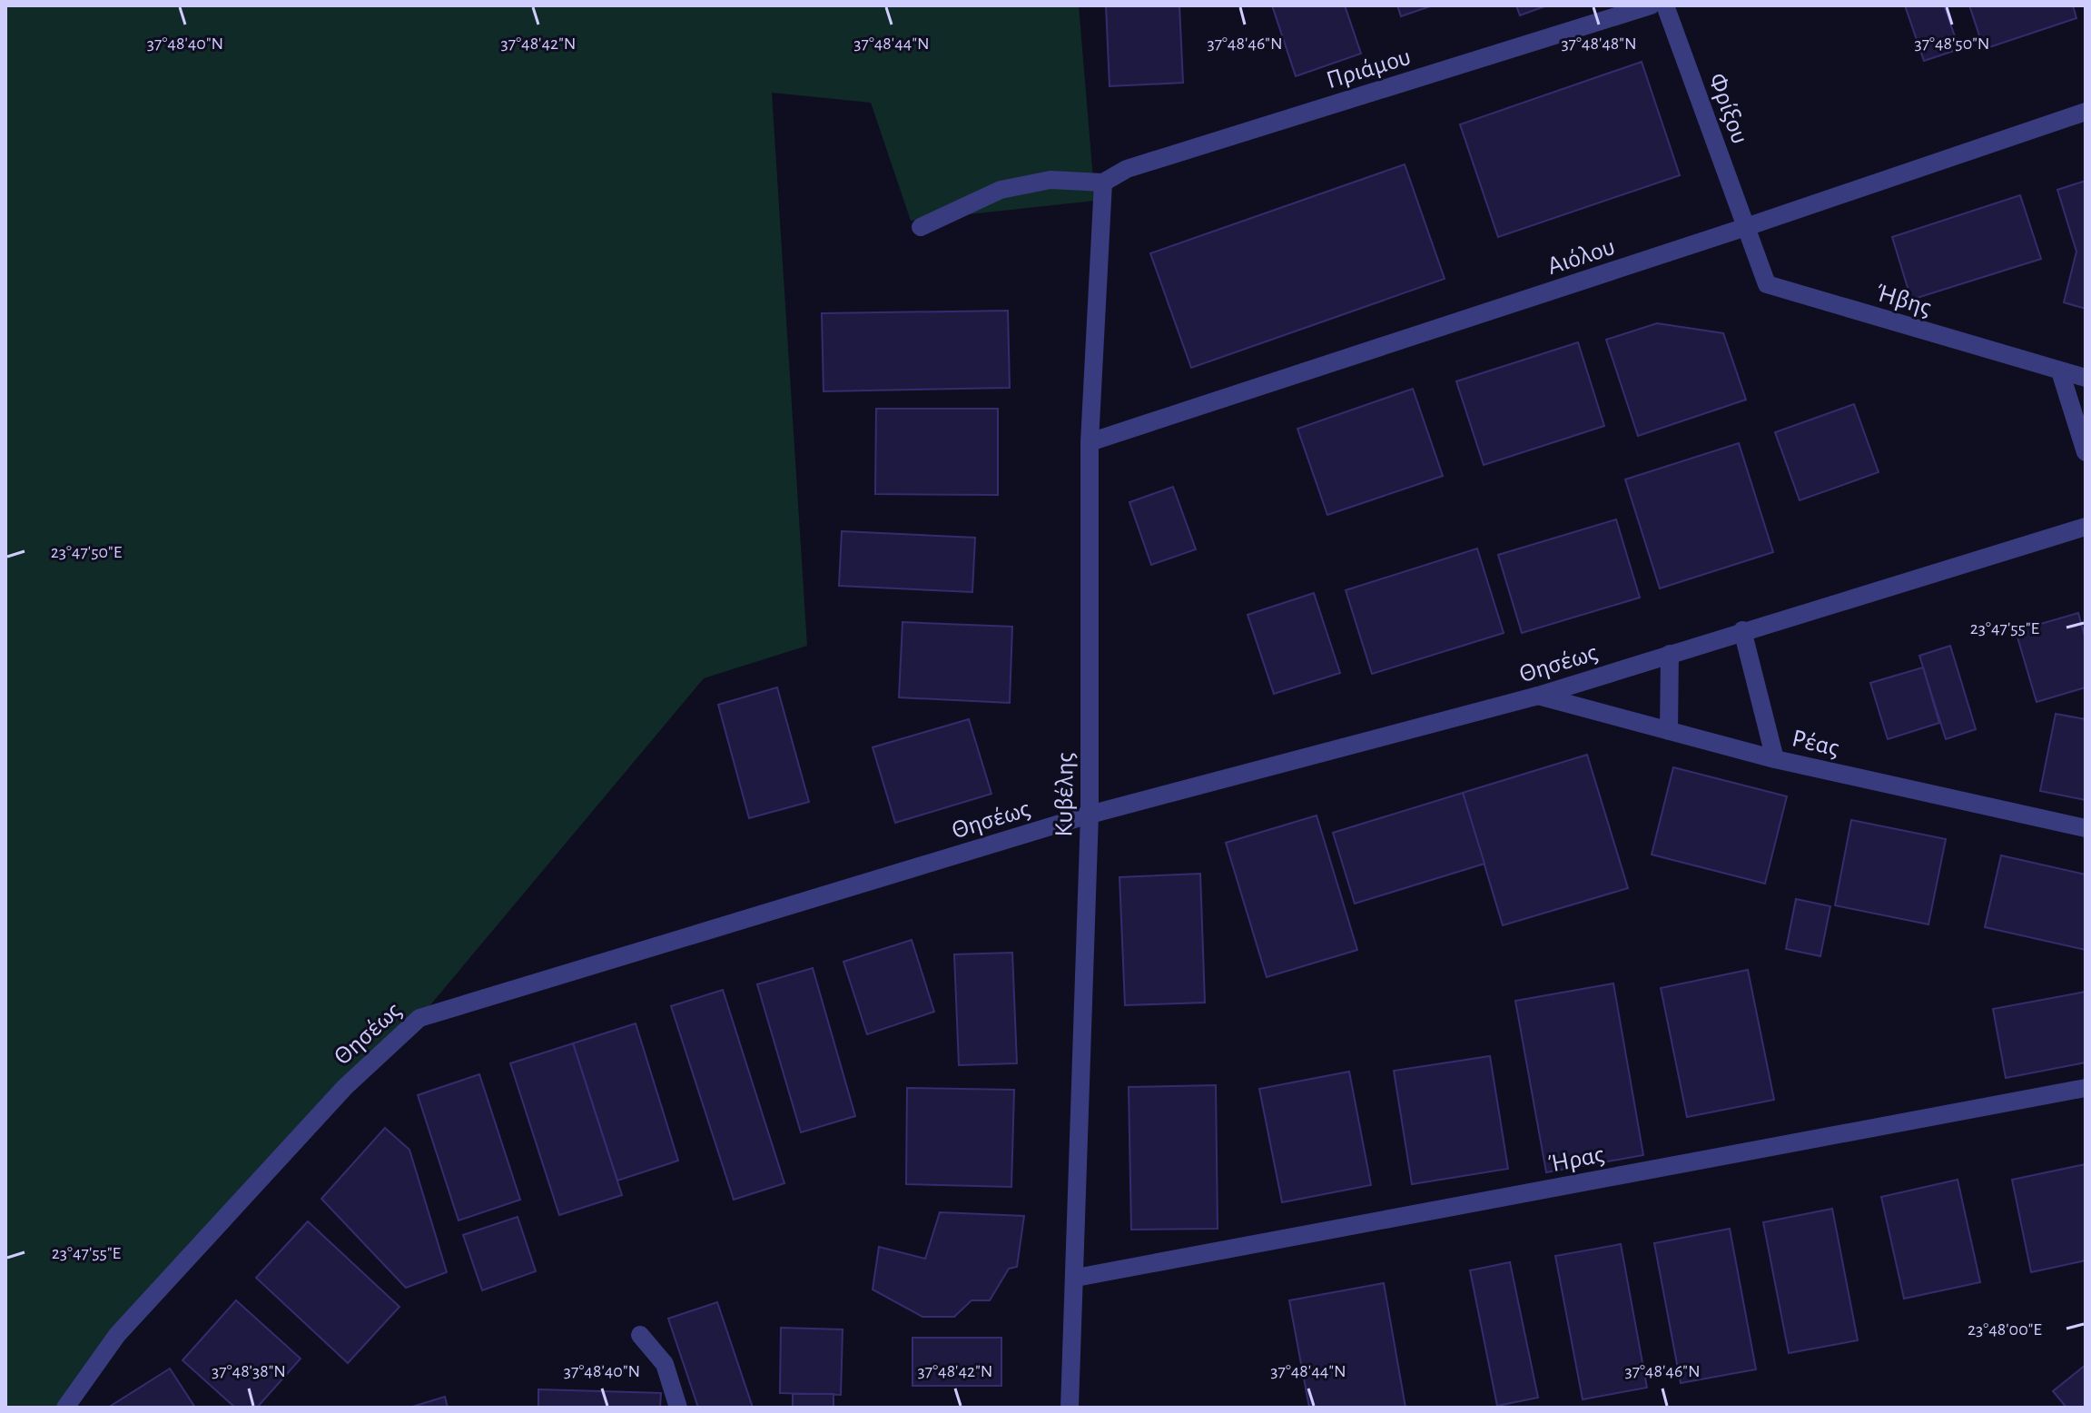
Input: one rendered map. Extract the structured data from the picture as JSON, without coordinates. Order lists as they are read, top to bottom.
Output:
{
  "streets": {
    "street": [
      "Πριάμου",
      "Φρίξου",
      "Αιόλου",
      "Ήβης",
      "Θησέως",
      "Ρέας",
      "Κυβέλης",
      "Ήρας"
    ]
  },
  "crossings": [
    ["Πριάμου", "Κυβέλης"],
    ["Φρίξου", "Αιόλου"],
    ["Φρίξου", "Ήβης"],
    ["Αιόλου", "Ήβης"],
    ["Αιόλου", "Κυβέλης"],
    ["Θησέως", "Ρέας"],
    ["Θησέως", "Κυβέλης"],
    ["Κυβέλης", "Ήρας"]
  ],
  "coordinates": [
    "37°48'40\"N",
    "37°48'42\"N",
    "37°48'44\"N",
    "37°48'46\"N",
    "37°48'48\"N",
    "37°48'50\"N",
    "23°47'50\"E",
    "23°47'55\"E",
    "23°48'00\"E",
    "37°48'38\"N"
  ]
}
